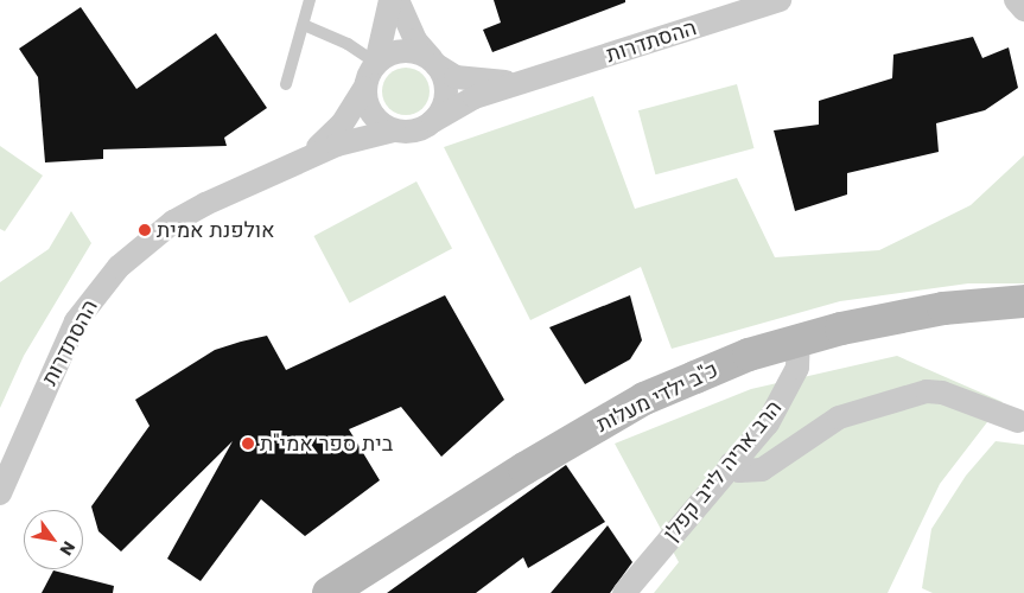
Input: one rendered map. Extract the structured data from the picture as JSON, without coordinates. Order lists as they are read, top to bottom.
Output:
{
  "streets": {
    "street": ["ההסתדרות", "כ\"ב ילדי מעלות", "הרב אריה לייב קפלן"]
  },
  "crossings": [
    ["כ\"ב ילדי מעלות", "הרב אריה לייב קפלן"]
  ],
  "places": ["אולפנת אמית", "בית ספר אמי\"ת"],
  "north": "bottom right"
}
